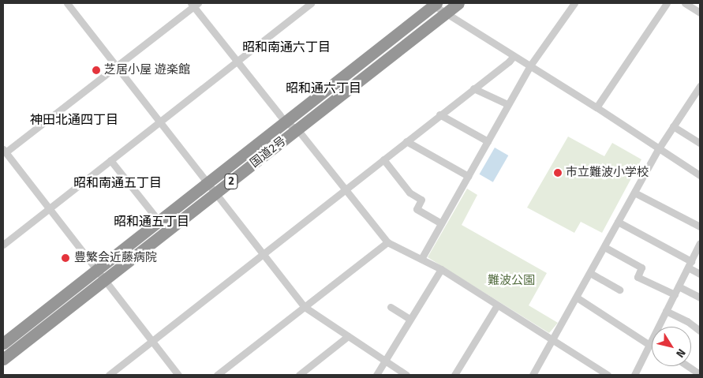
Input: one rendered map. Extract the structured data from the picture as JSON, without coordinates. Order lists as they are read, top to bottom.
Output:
{
  "streets": {
    "highway": ["国道2号", "2"]
  },
  "districts": [
    "昭和南通六丁目",
    "昭和通六丁目",
    "神田北通四丁目",
    "昭和南通五丁目",
    "昭和通五丁目"
  ],
  "parks": ["難波公園"],
  "places": ["芝居小屋 遊楽館", "市立難波小学校", "豊繁会近藤病院"],
  "north": "bottom right"
}
